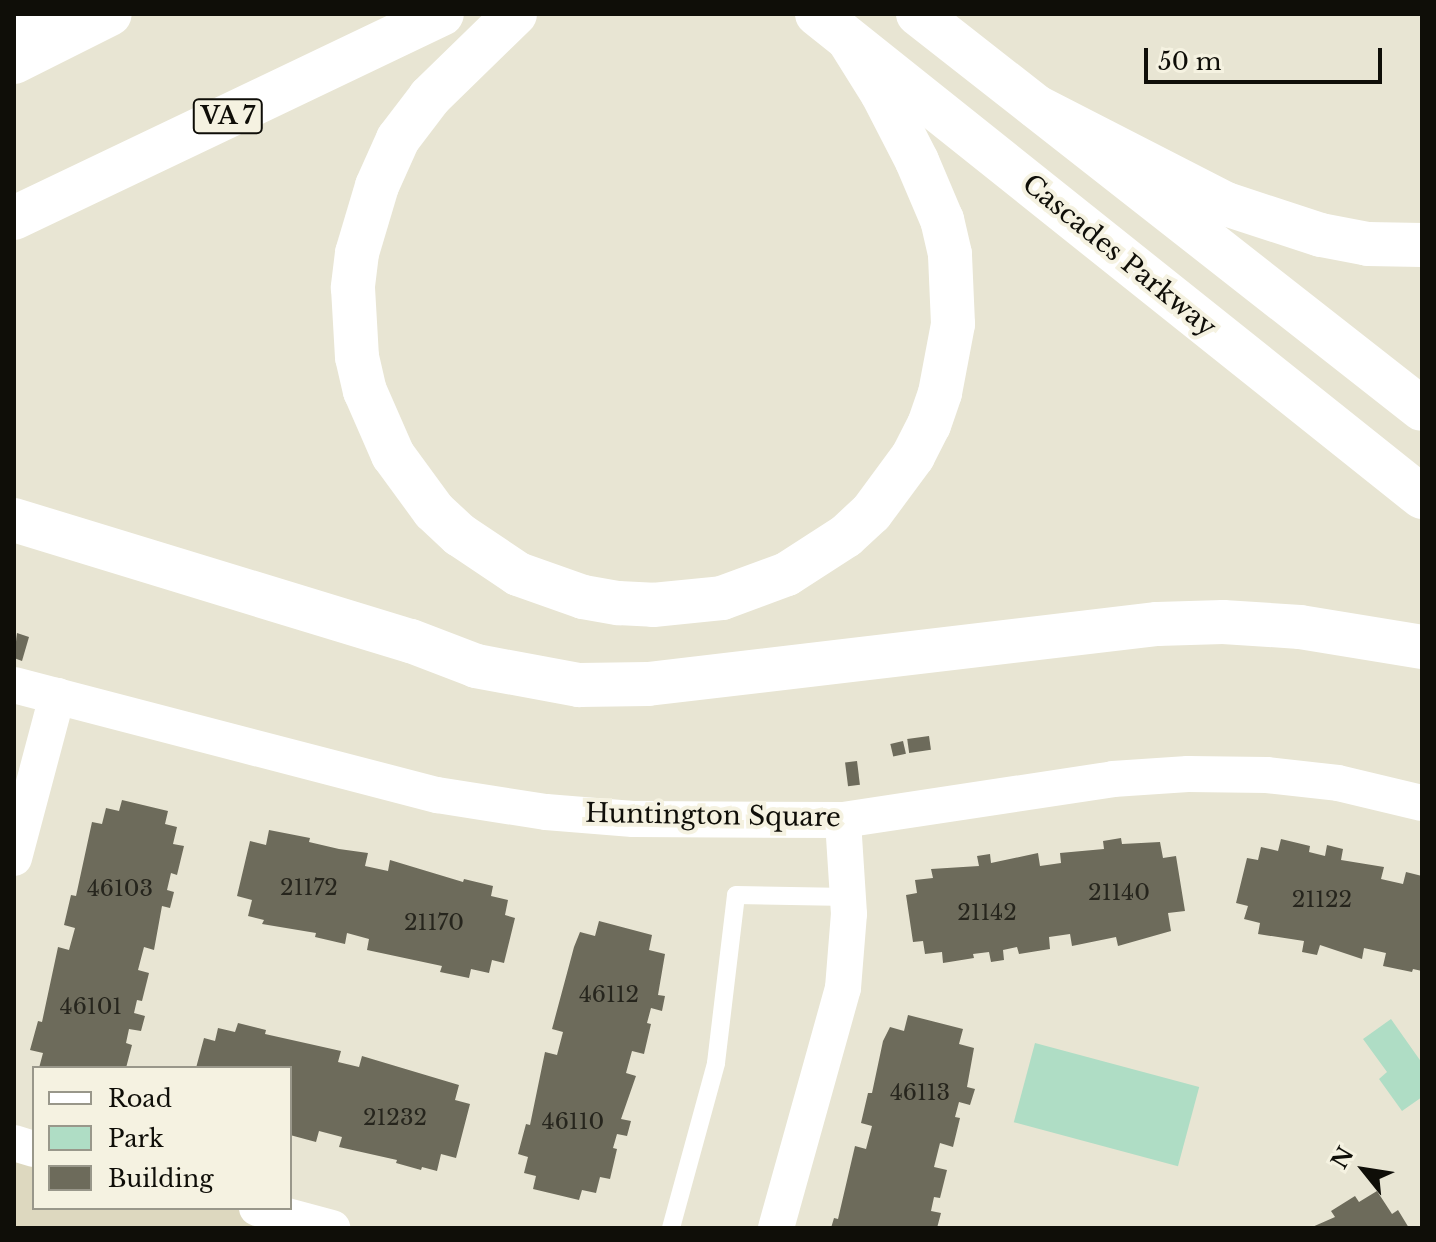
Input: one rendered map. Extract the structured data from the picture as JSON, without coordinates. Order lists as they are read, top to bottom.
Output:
{
  "streets": {
    "main road": ["VA 7", "Cascades Parkway"],
    "street": ["Huntington Square"]
  },
  "house_numbers": [
    "21172",
    "46103",
    "21140",
    "21122",
    "21142",
    "21170",
    "46112",
    "46101",
    "46113",
    "21232",
    "46110"
  ],
  "legend": ["Road", "Park", "Building"],
  "scale_bar": "50 m",
  "north": "top left"
}
